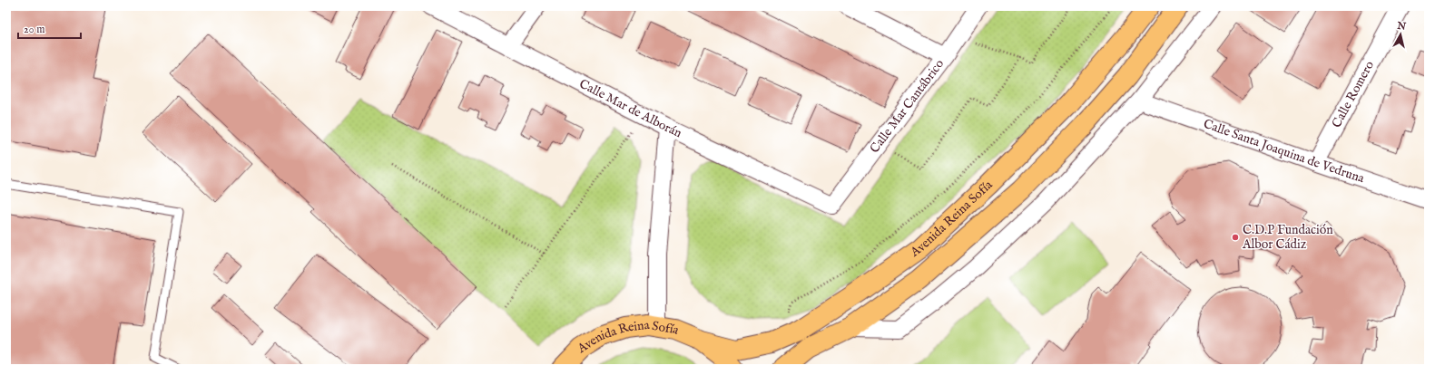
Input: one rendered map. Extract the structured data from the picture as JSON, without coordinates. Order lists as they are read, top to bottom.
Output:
{
  "streets": {
    "main road": ["Avenida Reina Sofía"],
    "street": [
      "Calle Romero",
      "Calle Mar Cantábrico",
      "Calle Mar de Alborán",
      "Calle Santa Joaquina de Vedruna"
    ]
  },
  "crossings": [
    ["Calle Romero", "Calle Santa Joaquina de Vedruna"],
    ["Calle Mar Cantábrico", "Calle Mar de Alborán"]
  ],
  "places": ["C.D.P Fundación Albor Cádiz"],
  "scale_bar": "20 m",
  "north": "top"
}
